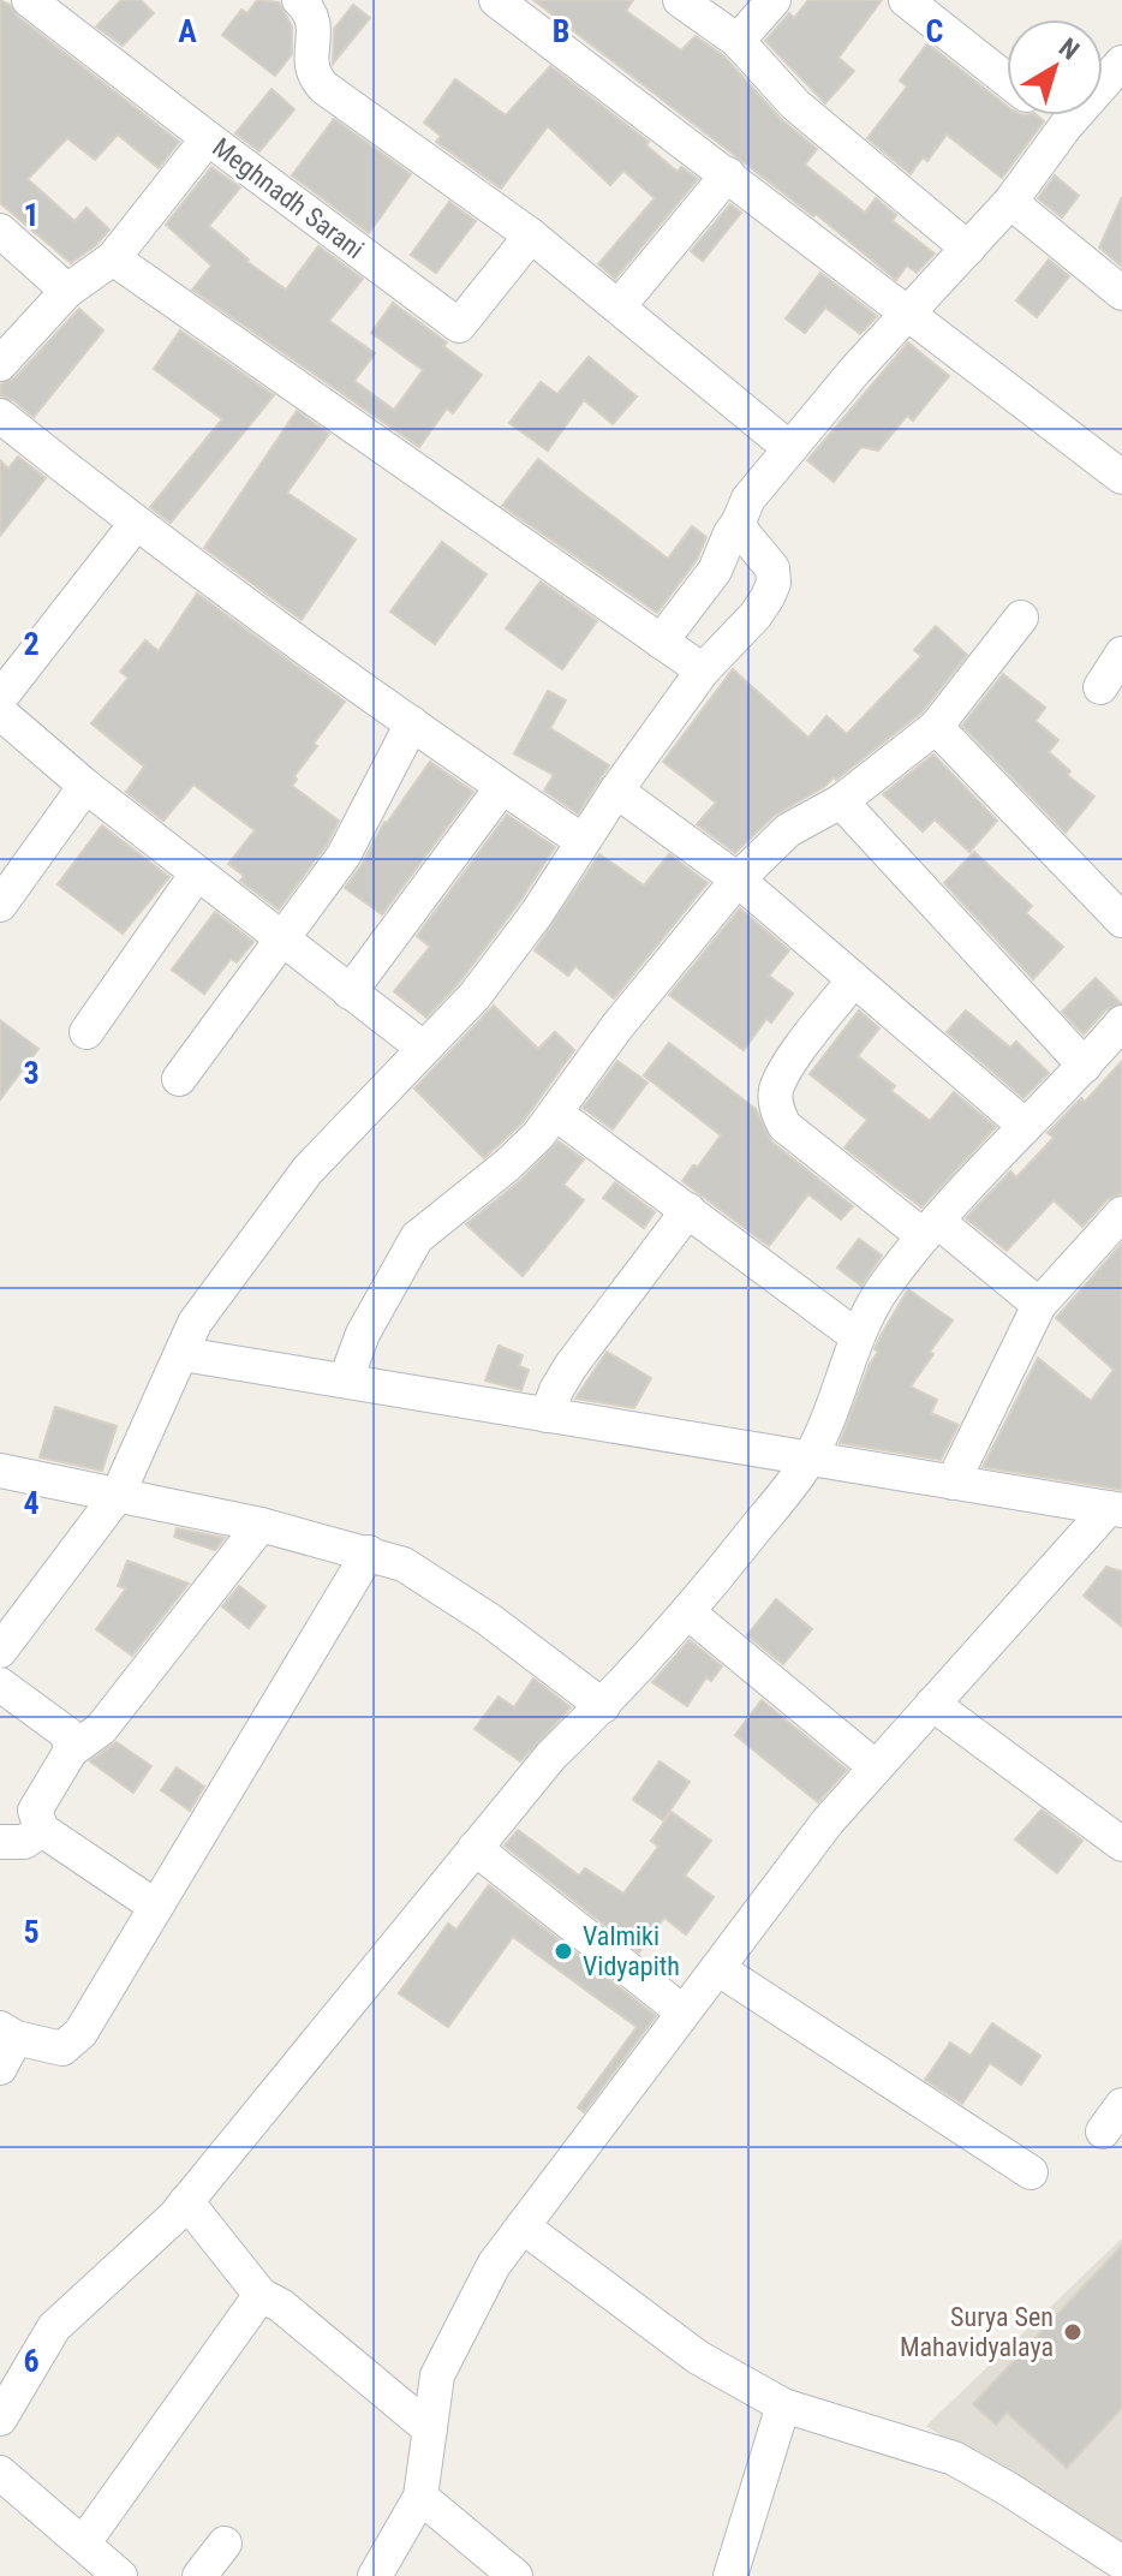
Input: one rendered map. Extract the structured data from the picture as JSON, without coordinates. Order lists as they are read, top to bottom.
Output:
{
  "streets": {
    "street": ["Meghnadh Sarani"]
  },
  "places": ["Valmiki Vidyapith", "Surya Sen Mahavidyalaya"],
  "north": "top right",
  "grid": {
    "columns": ["A", "B", "C"],
    "rows": [
      "1",
      "2",
      "3",
      "4",
      "5",
      "6"
    ]
  }
}
